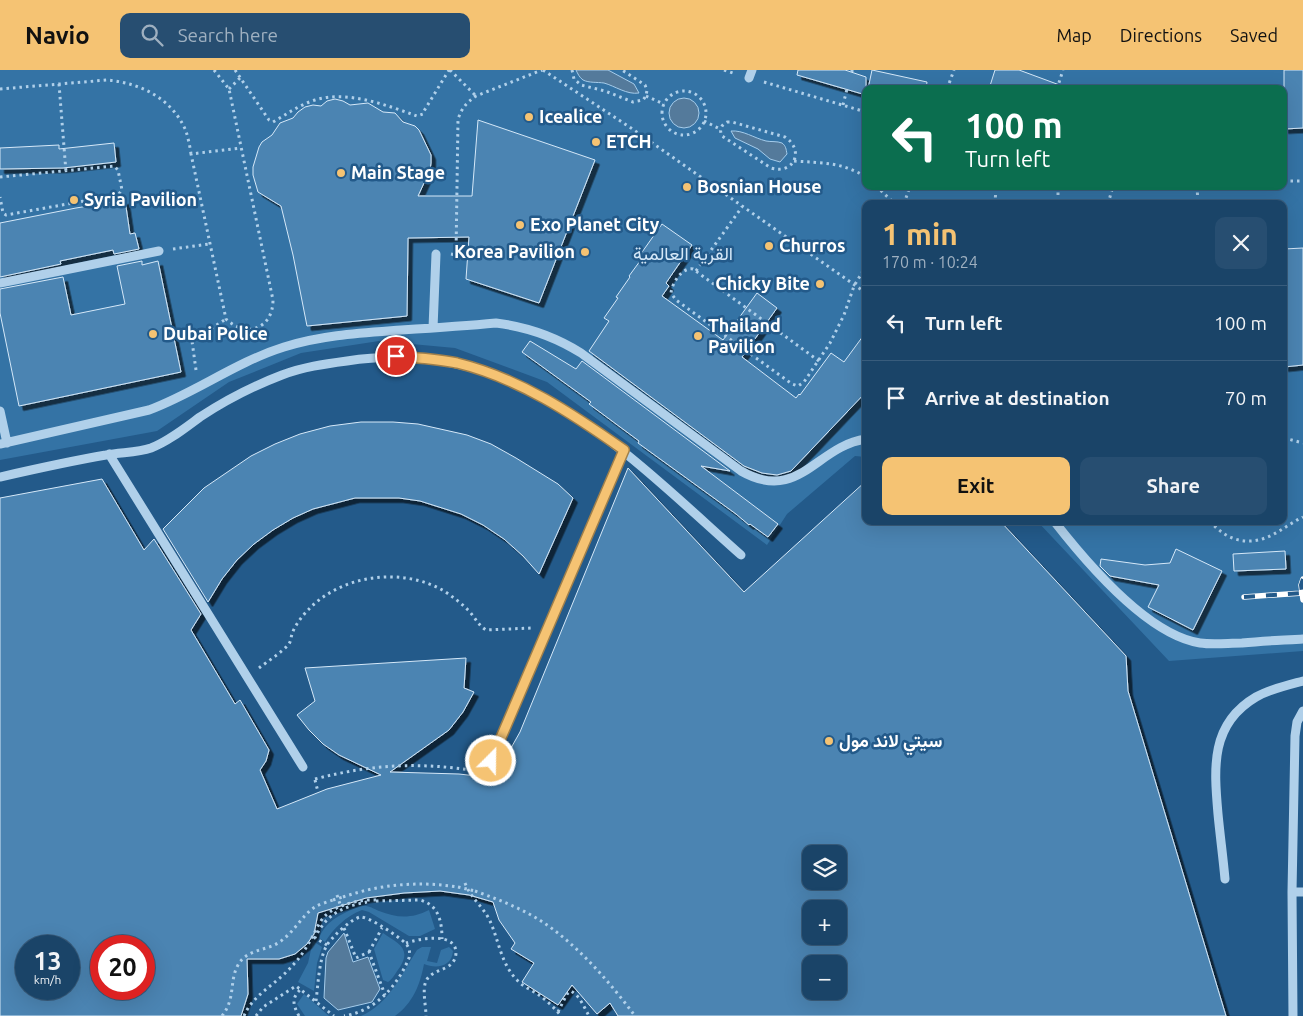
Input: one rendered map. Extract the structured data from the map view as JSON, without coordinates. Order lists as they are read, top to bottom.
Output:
{
  "parks": ["القرية العالمية"],
  "places": [
    "Icealice",
    "ETCH",
    "Main Stage",
    "Bosnian House",
    "Syria Pavilion",
    "Exo Planet City",
    "Churros",
    "Korea Pavilion",
    "Chicky Bite",
    "Dubai Police",
    "Thailand Pavilion",
    "سيتي لاند مول"
  ],
  "page": {
    "header": "Navio",
    "search": "Search here",
    "nav": ["Map", "Directions", "Saved"],
    "turn": ["100 m", "Turn left"],
    "heading": ["1 min", "170 m · 10:24"],
    "list": [
      {
        "name": "Turn left",
        "value": "100 m"
      },
      {
        "name": "Arrive at destination",
        "value": "70 m"
      }
    ],
    "buttons": ["Exit", "Share"],
    "map_buttons": ["+", "−"],
    "speed": "13 km/h",
    "limit": "20"
  }
}
